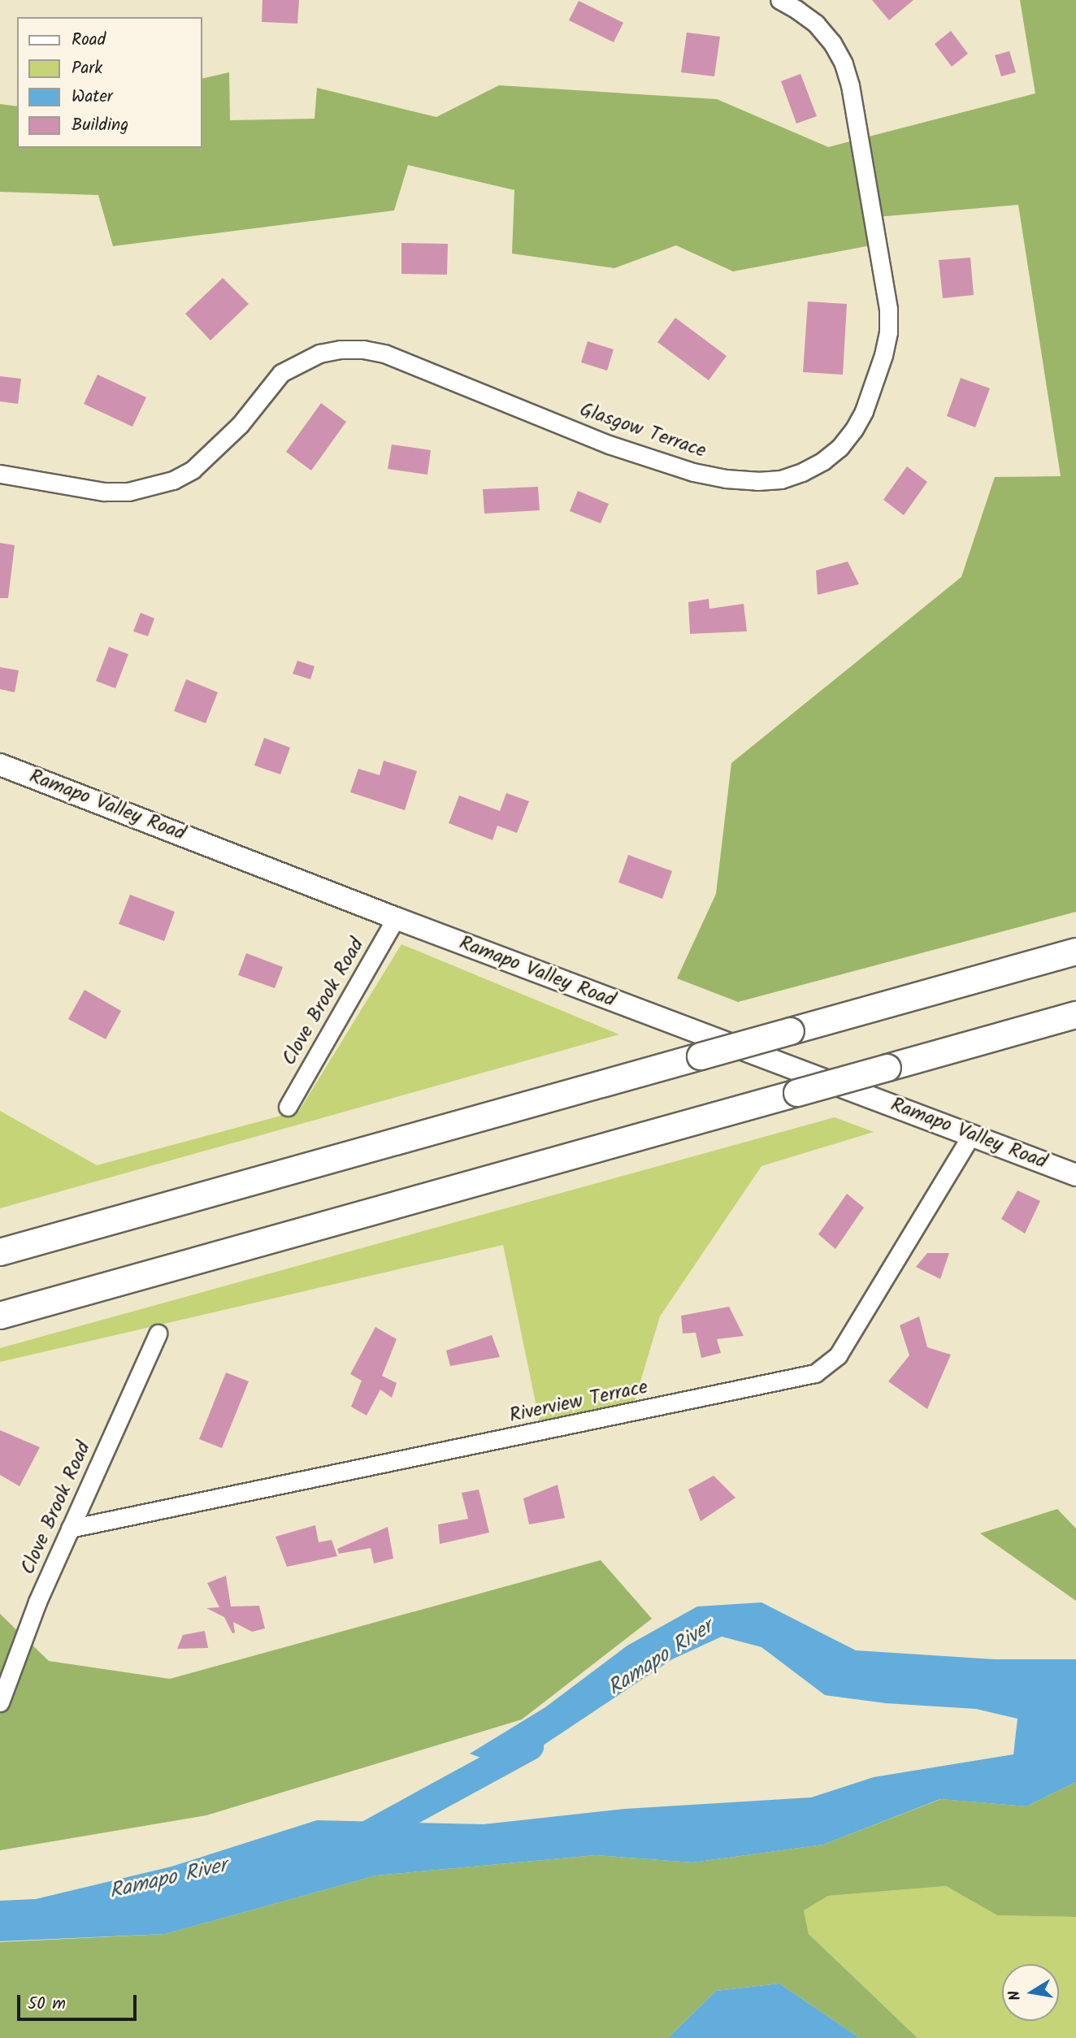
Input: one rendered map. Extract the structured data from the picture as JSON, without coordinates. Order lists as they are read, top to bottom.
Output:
{
  "streets": {
    "main road": ["Ramapo Valley Road"],
    "street": ["Glasgow Terrace", "Clove Brook Road", "Riverview Terrace"]
  },
  "crossings": [
    ["Ramapo Valley Road", "Clove Brook Road"],
    ["Ramapo Valley Road", "Riverview Terrace"],
    ["Clove Brook Road", "Riverview Terrace"]
  ],
  "water": ["Ramapo River"],
  "legend": [
    "Road",
    "Park",
    "Water",
    "Building"
  ],
  "scale_bar": "50 m",
  "north": "left"
}
